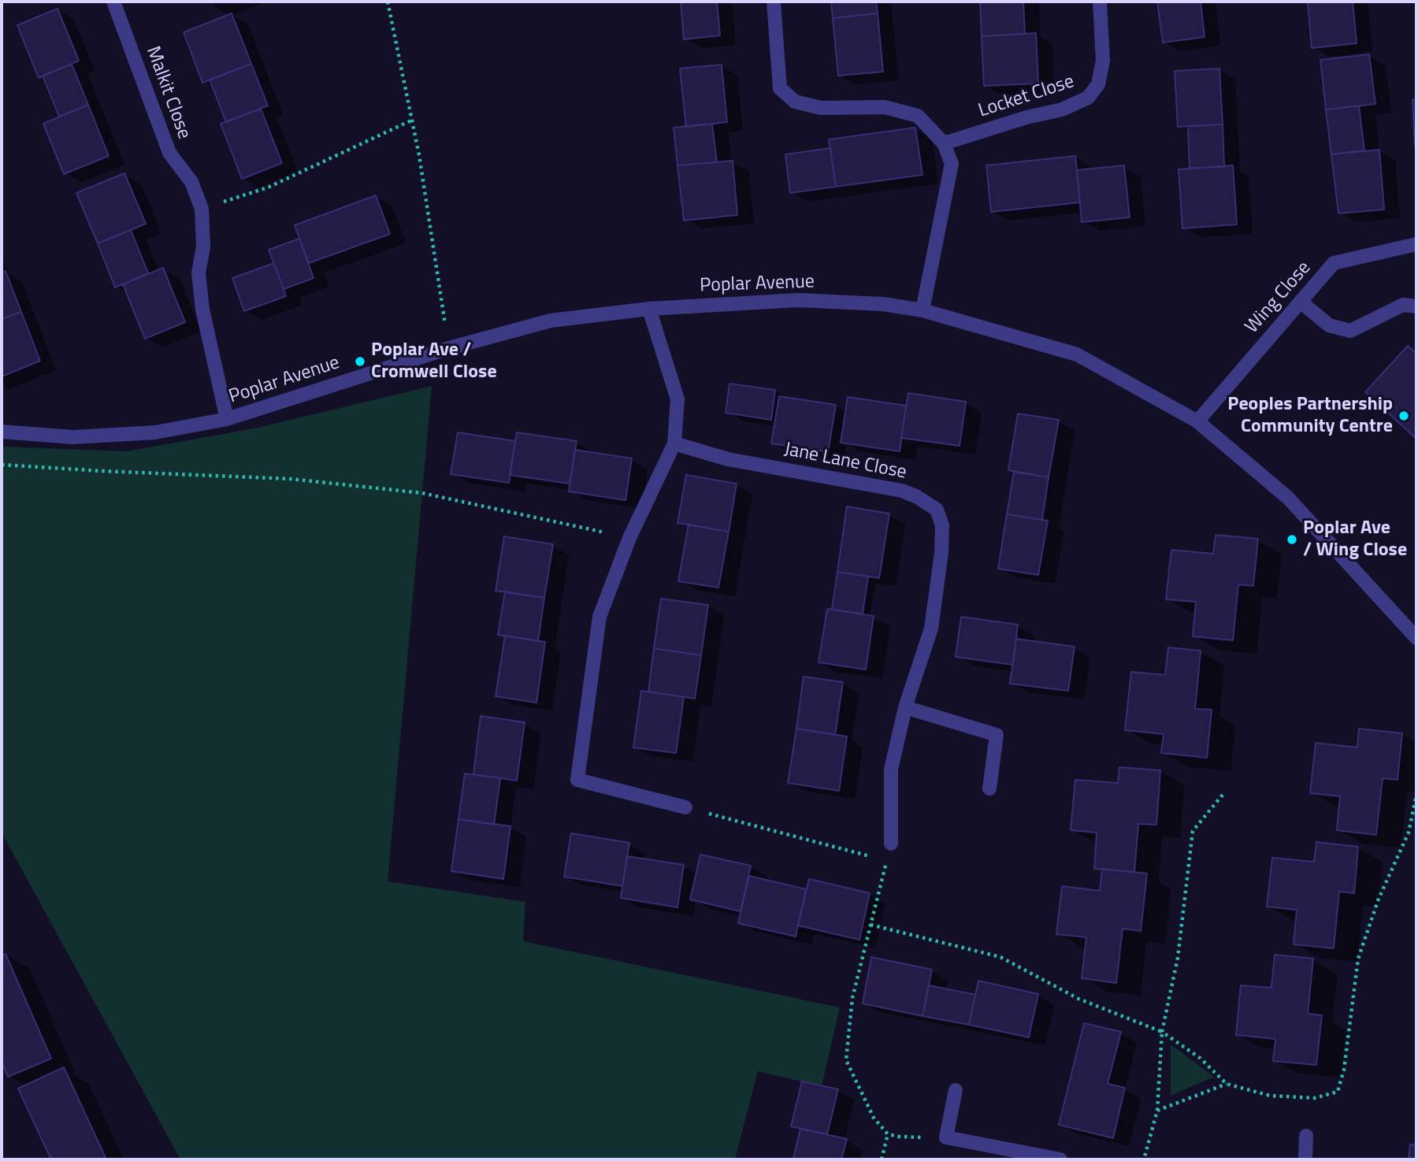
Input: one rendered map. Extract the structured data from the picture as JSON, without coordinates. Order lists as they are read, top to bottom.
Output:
{
  "streets": {
    "street": [
      "Malkit Close",
      "Locket Close",
      "Poplar Avenue",
      "Wing Close",
      "Jane Lane Close"
    ]
  },
  "crossings": [
    ["Malkit Close", "Poplar Avenue"],
    ["Poplar Avenue", "Wing Close"]
  ],
  "places": ["Poplar Ave / Cromwell Close", "Peoples Partnership Community Centre", "Poplar Ave / Wing Close"]
}
